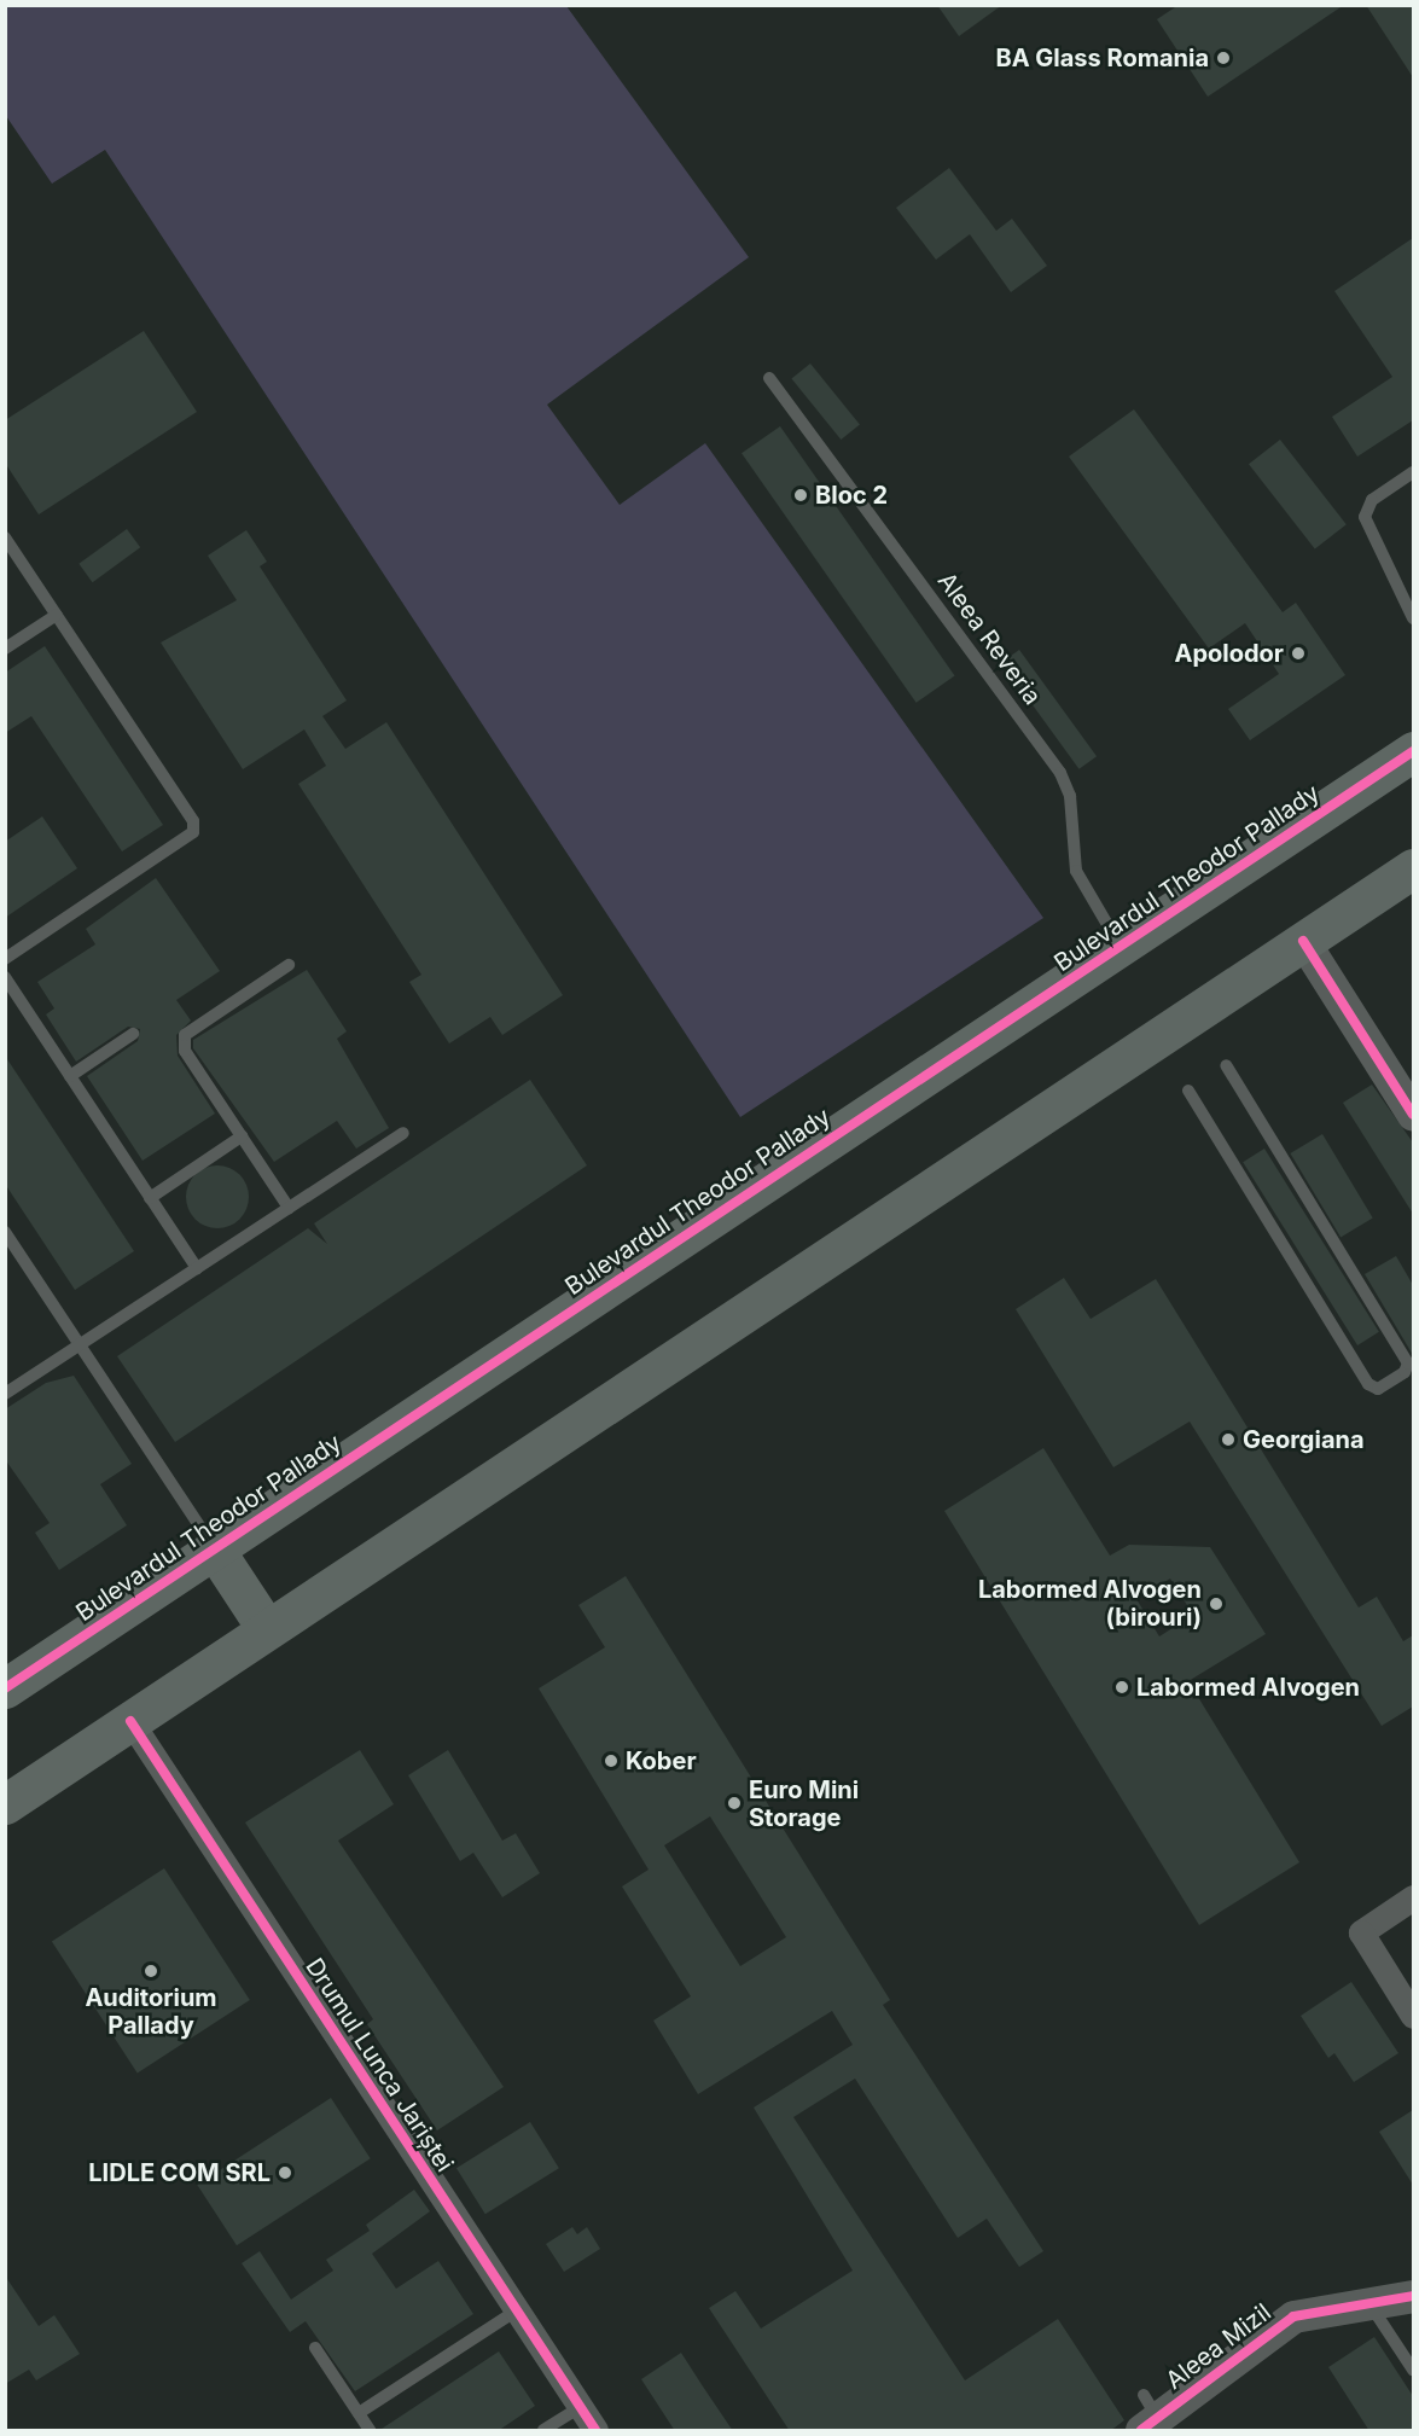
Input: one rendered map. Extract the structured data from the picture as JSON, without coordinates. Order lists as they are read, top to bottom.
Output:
{
  "streets": {
    "main road": ["Bulevardul Theodor Pallady"],
    "street": ["Drumul Lunca Jariștei", "Aleea Mizil"],
    "lane": ["Aleea Reveria"]
  },
  "crossings": [
    ["Aleea Reveria", "Bulevardul Theodor Pallady"]
  ],
  "places": [
    "BA Glass Romania",
    "Bloc 2",
    "Apolodor",
    "Georgiana",
    "Labormed Alvogen (birouri)",
    "Labormed Alvogen",
    "Kober",
    "Euro Mini Storage",
    "Auditorium Pallady",
    "LIDLE COM SRL"
  ]
}
